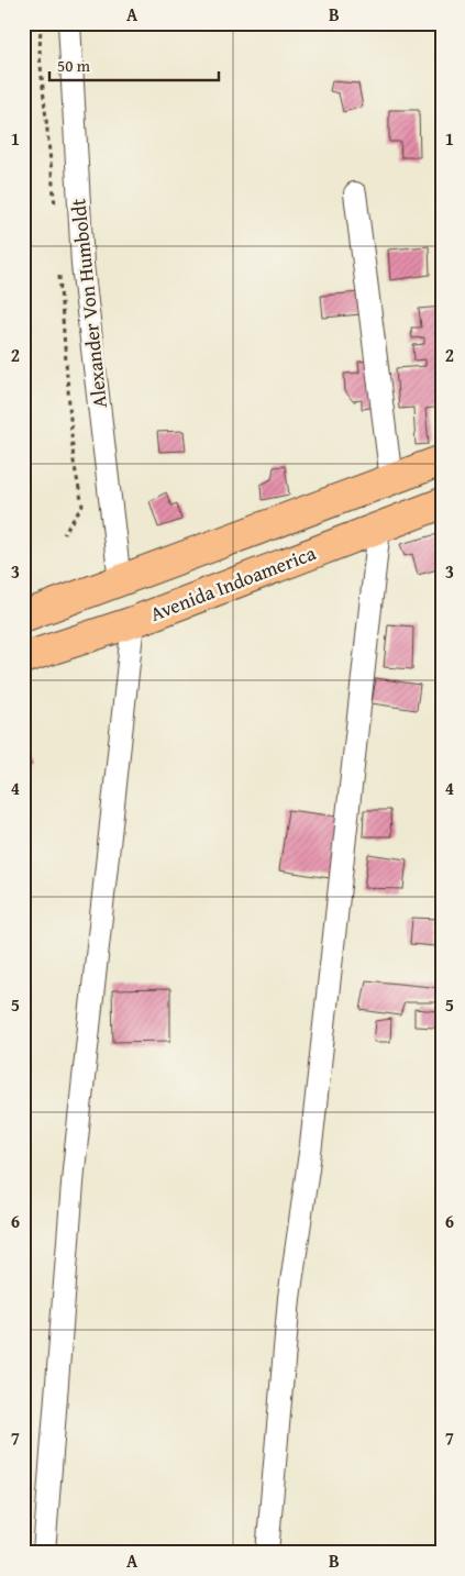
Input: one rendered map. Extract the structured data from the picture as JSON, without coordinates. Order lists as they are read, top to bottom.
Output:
{
  "streets": {
    "main road": ["Avenida Indoamerica"],
    "street": ["Alexander Von Humboldt"]
  },
  "scale_bar": "50 m",
  "grid": {
    "columns": ["A", "B"],
    "rows": [
      "1",
      "2",
      "3",
      "4",
      "5",
      "6",
      "7"
    ]
  }
}
